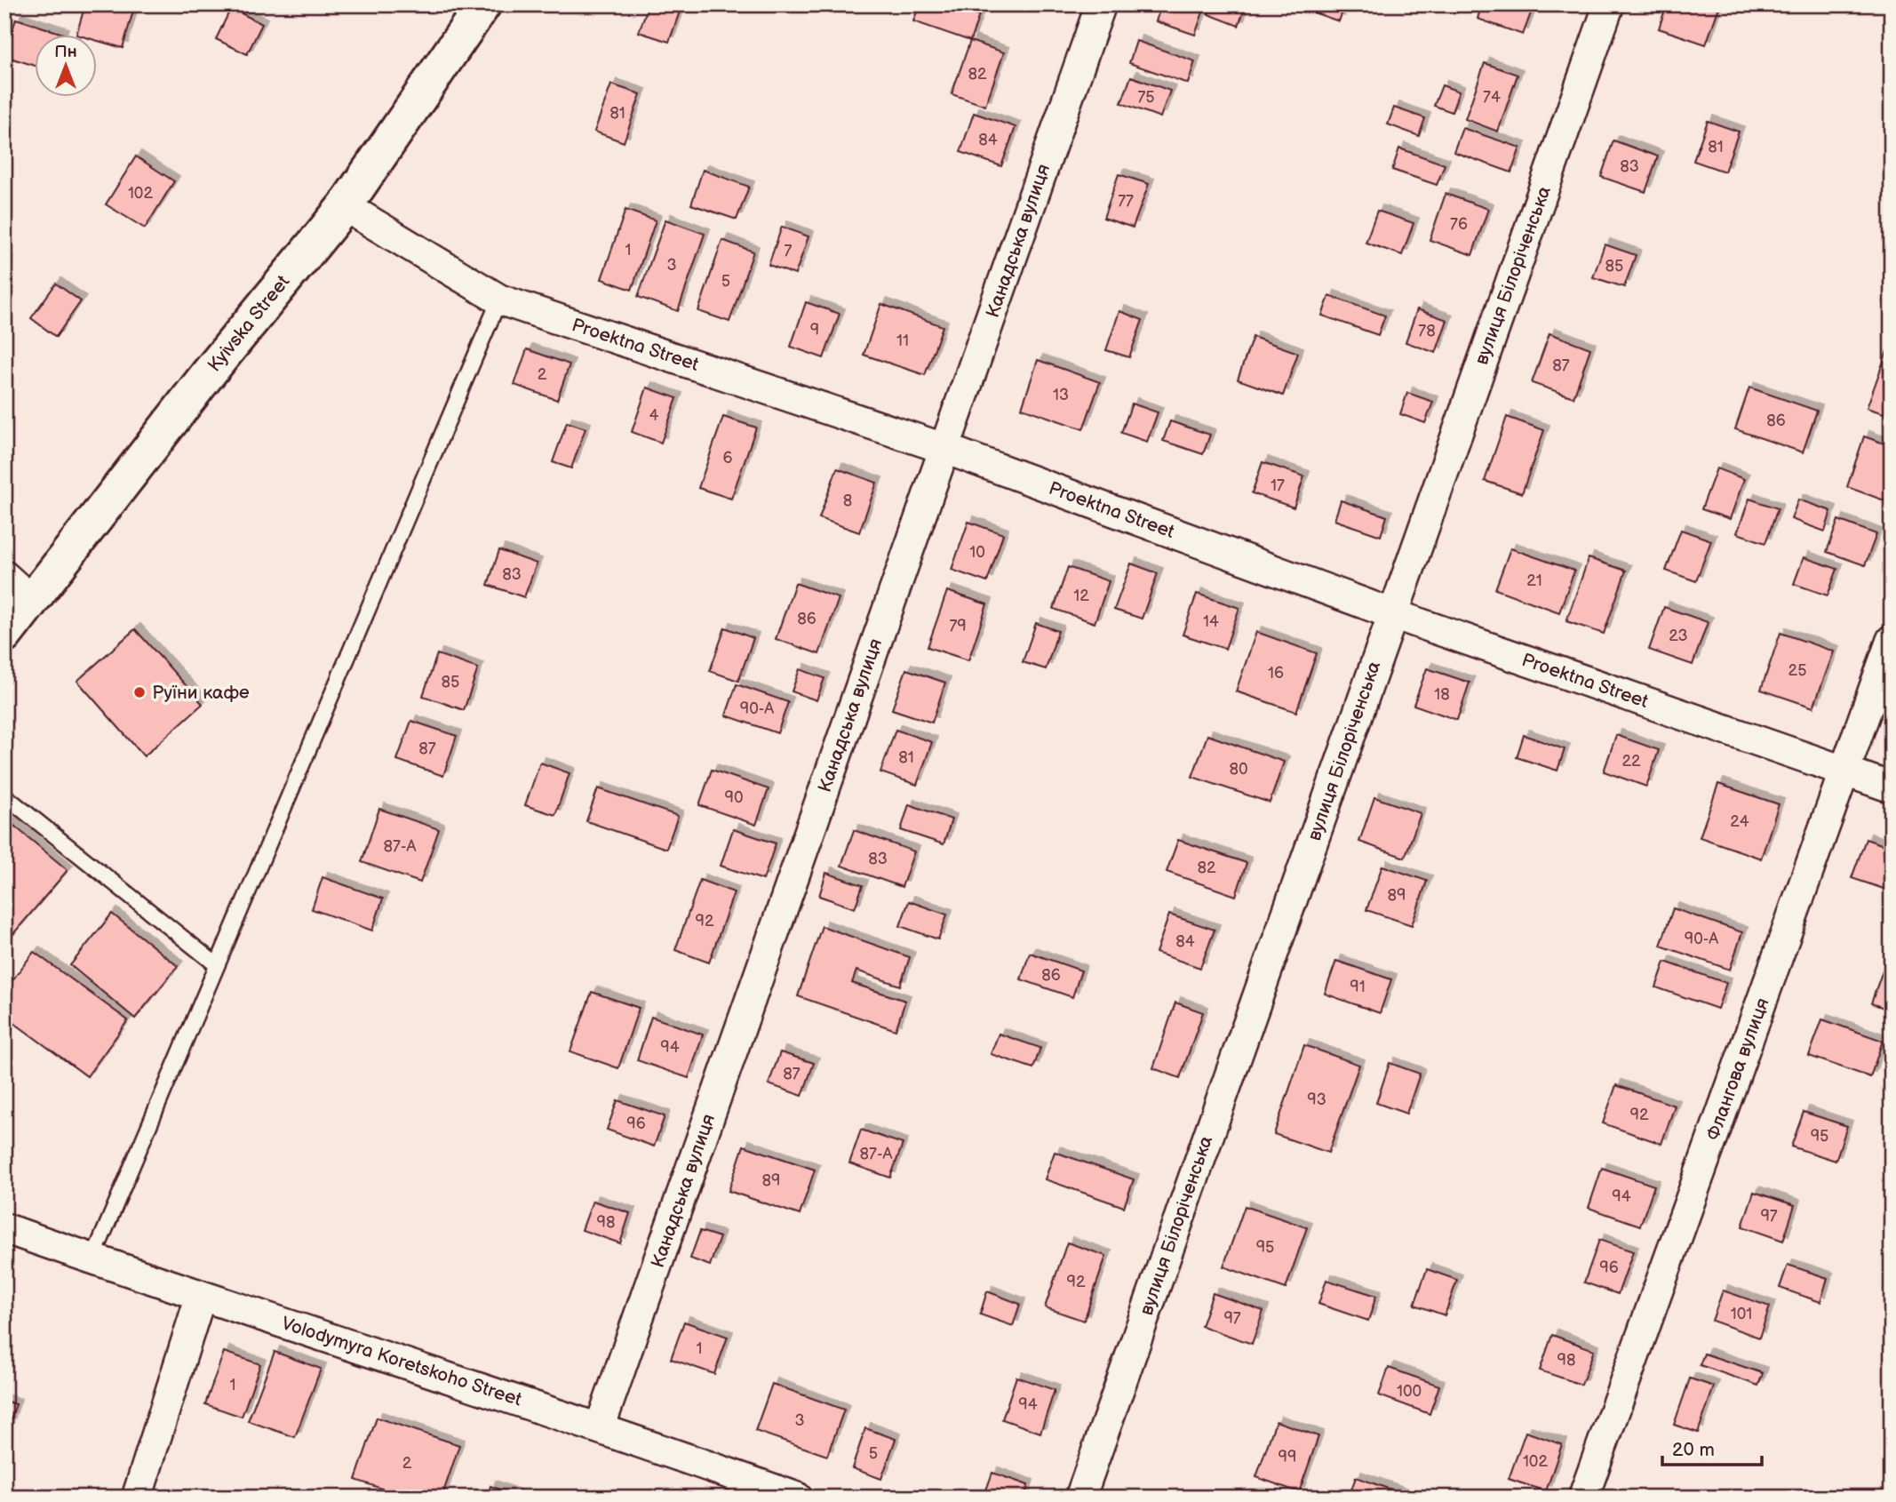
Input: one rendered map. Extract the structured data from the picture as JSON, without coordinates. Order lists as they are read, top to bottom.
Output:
{
  "streets": {
    "highway": ["Kyivska Street"],
    "street": [
      "Канадська вулиця",
      "вулиця Білоріченська",
      "Proektna Street",
      "Флангова вулиця",
      "Volodymyra Koretskoho Street"
    ]
  },
  "crossings": [
    ["Канадська вулиця", "Proektna Street"],
    ["Канадська вулиця", "Volodymyra Koretskoho Street"],
    ["вулиця Білоріченська", "Proektna Street"],
    ["Kyivska Street", "Proektna Street"],
    ["Proektna Street", "Флангова вулиця"]
  ],
  "places": ["Руїни кафе"],
  "house_numbers": [
    "82",
    "75",
    "74",
    "81",
    "84",
    "81",
    "83",
    "102",
    "77",
    "76",
    "1",
    "7",
    "3",
    "85",
    "5",
    "9",
    "78",
    "11",
    "87",
    "2",
    "13",
    "4",
    "86",
    "6",
    "17",
    "8",
    "10",
    "83",
    "21",
    "12",
    "86",
    "14",
    "79",
    "23",
    "25",
    "16",
    "85",
    "18",
    "90-А",
    "87",
    "81",
    "22",
    "80",
    "90",
    "24",
    "87-А",
    "83",
    "82",
    "89",
    "92",
    "90-А",
    "84",
    "86",
    "91",
    "94",
    "87",
    "93",
    "92",
    "96",
    "95",
    "87-А",
    "89",
    "94",
    "97",
    "98",
    "95",
    "96",
    "92",
    "101",
    "97",
    "1",
    "98",
    "1",
    "100",
    "94",
    "3",
    "5",
    "99",
    "102",
    "2"
  ],
  "scale_bar": "20 m",
  "north": "top"
}
